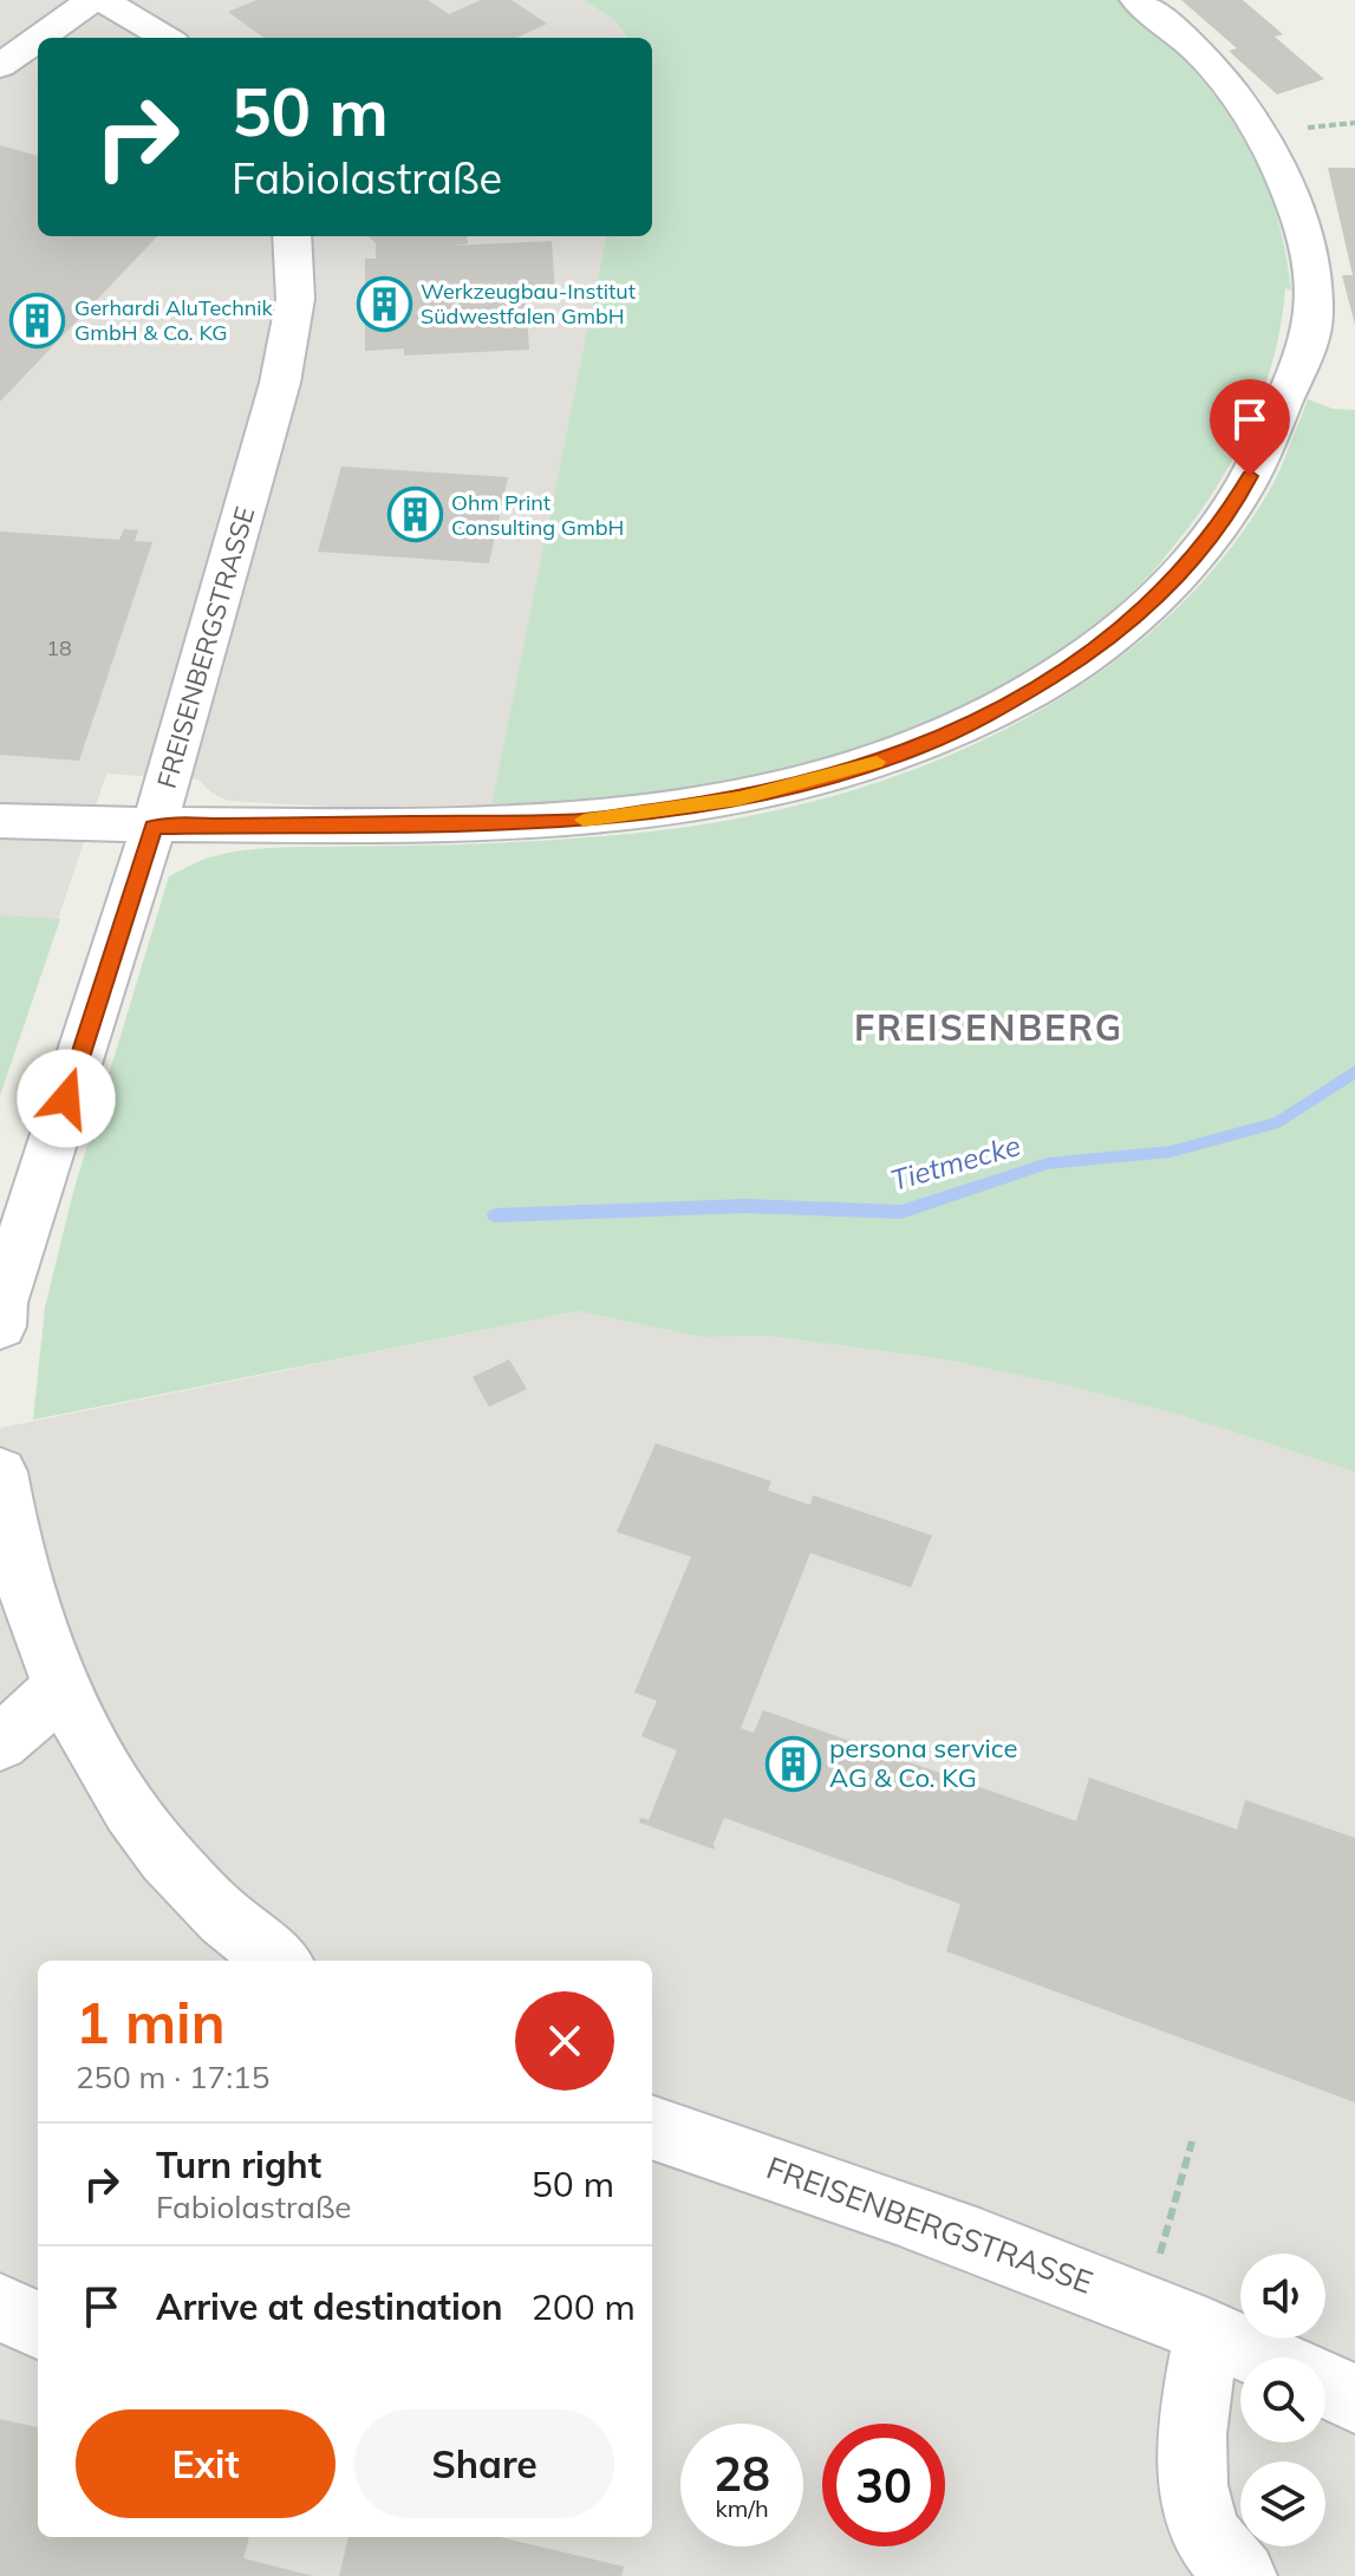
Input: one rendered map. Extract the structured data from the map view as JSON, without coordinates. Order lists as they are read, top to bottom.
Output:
{
  "streets": {
    "street": ["FREISENBERGSTRASSE"]
  },
  "districts": ["FREISENBERG"],
  "water": ["Tietmecke"],
  "places": {
    "building": [
      "Werkzeugbau-Institut Südwestfalen GmbH",
      "Gerhardi AluTechnik GmbH & Co. KG",
      "Ohm Print Consulting GmbH",
      "persona service AG & Co. KG"
    ]
  },
  "house_numbers": ["18"],
  "page": {
    "turn": ["50 m", "Fabiolastraße"],
    "heading": ["1 min", "250 m · 17:15"],
    "list": [
      {
        "name": "Turn right",
        "note": "Fabiolastraße",
        "value": "50 m"
      },
      {
        "name": "Arrive at destination",
        "value": "200 m"
      }
    ],
    "buttons": ["Exit", "Share"],
    "speed": "28 km/h",
    "limit": "30"
  }
}
